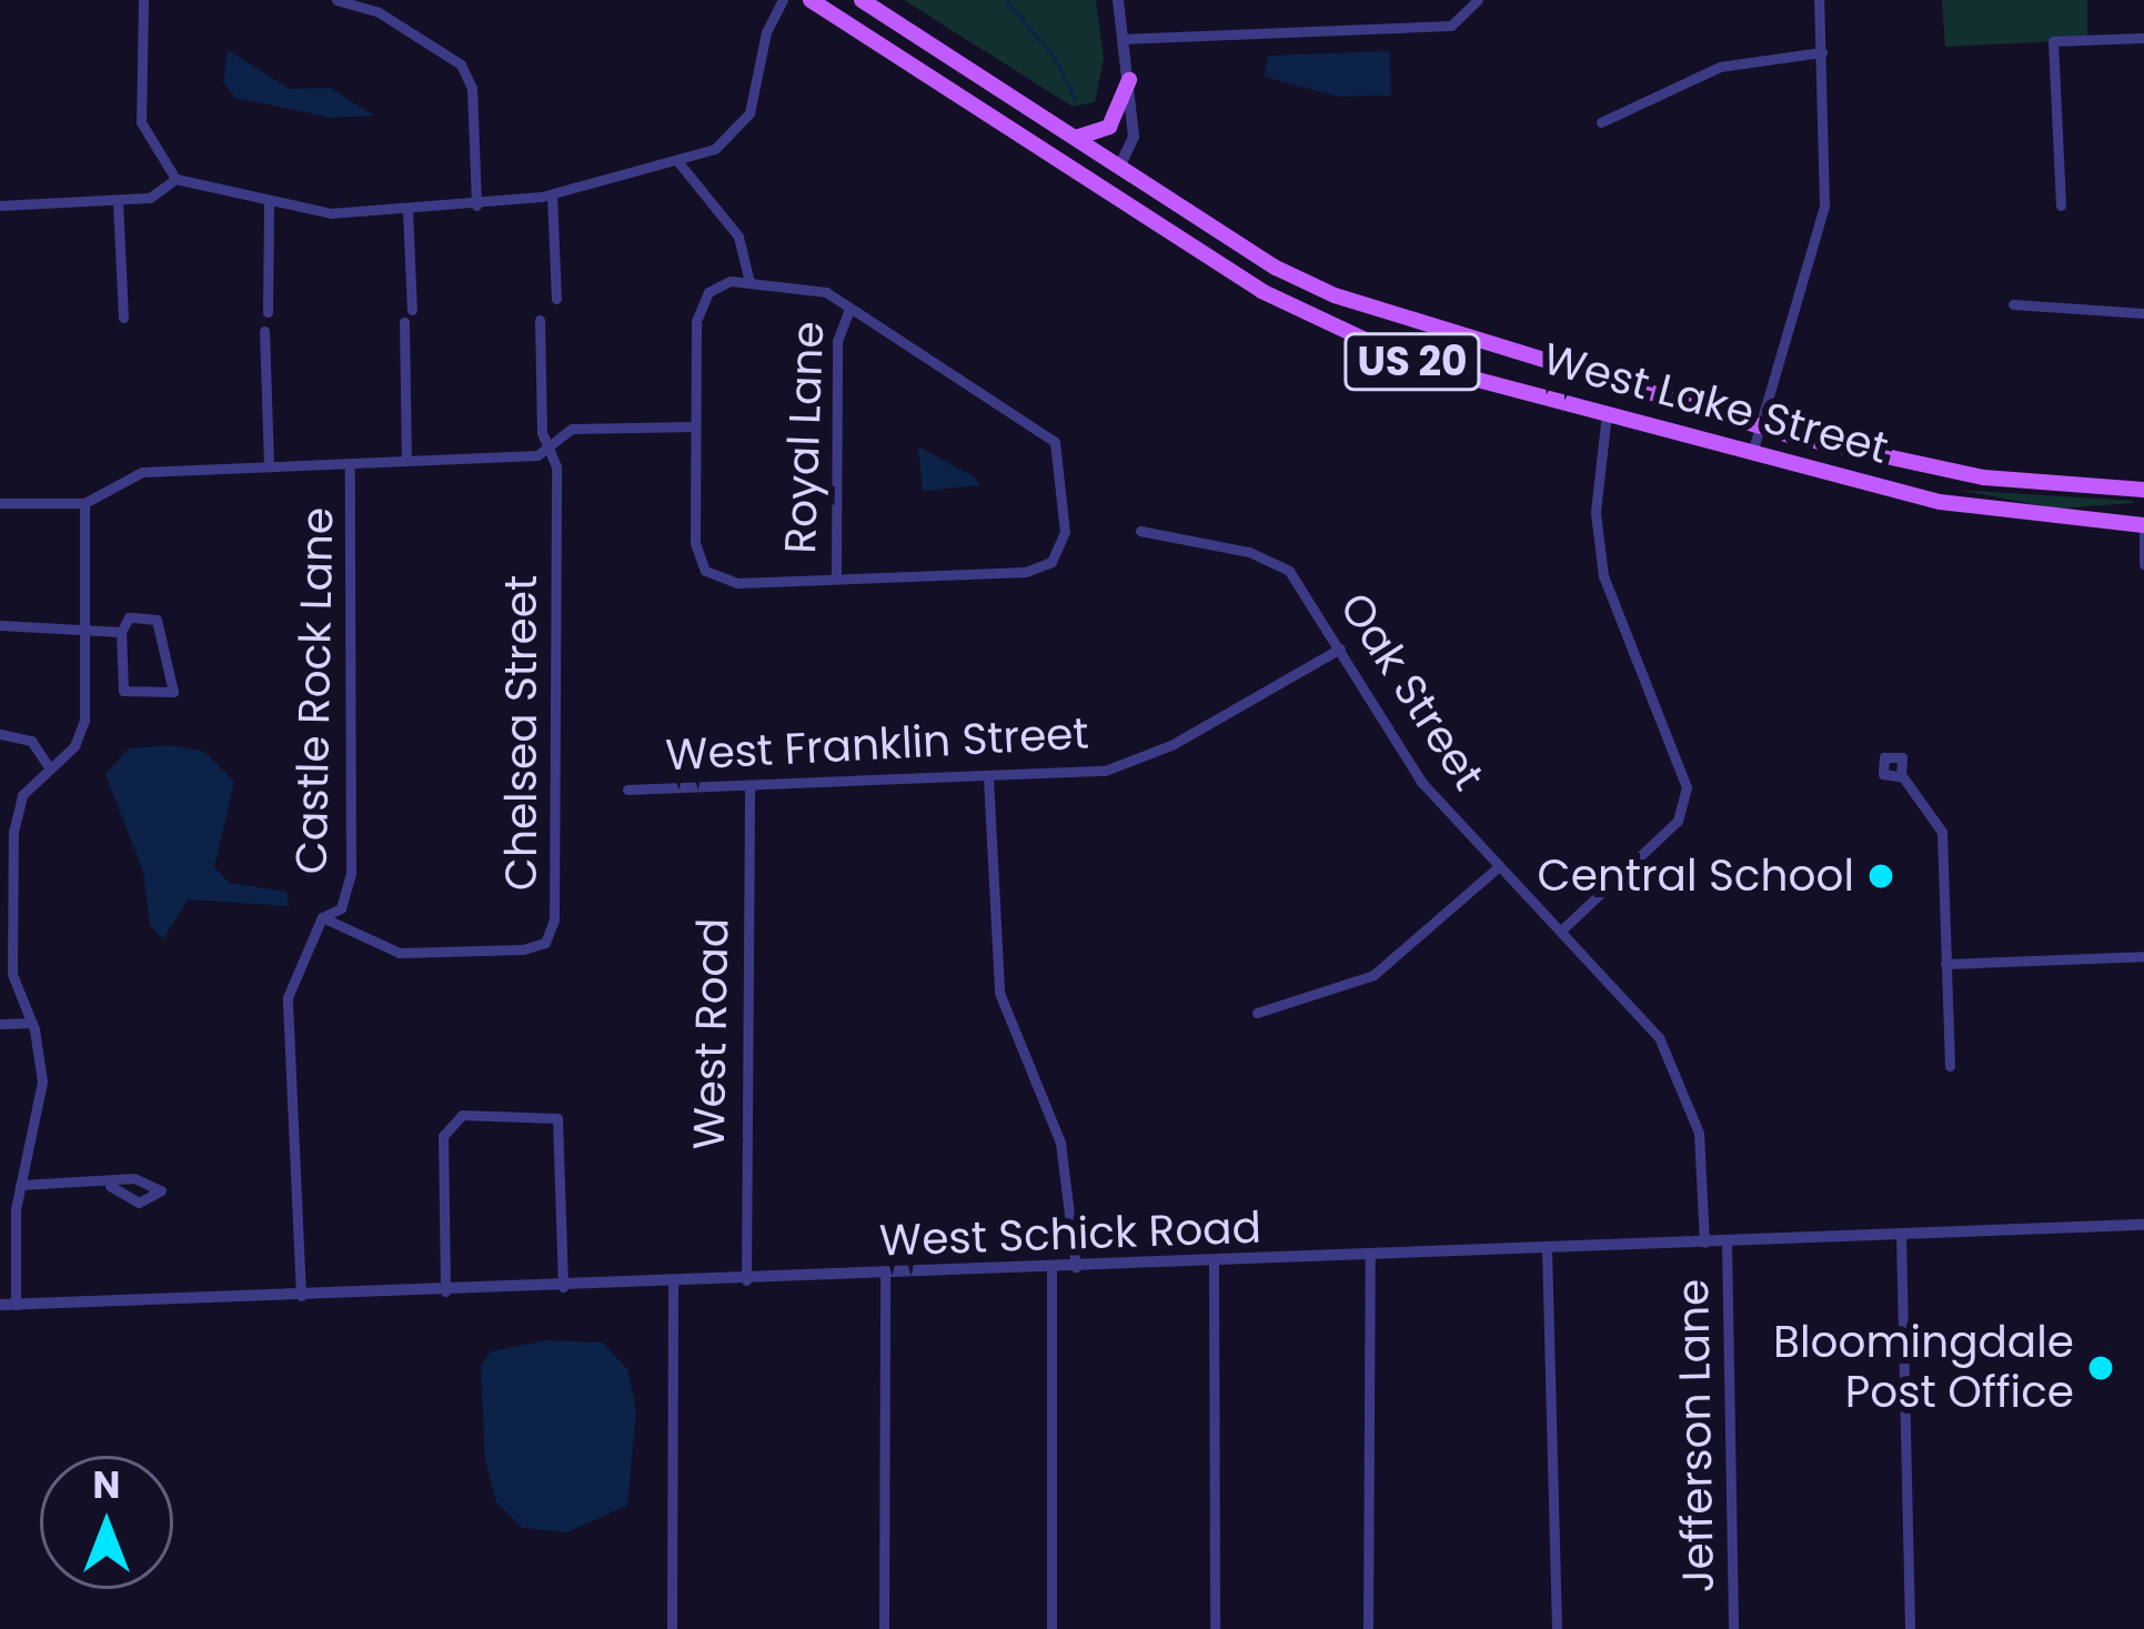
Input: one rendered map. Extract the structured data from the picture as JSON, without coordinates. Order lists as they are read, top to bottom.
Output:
{
  "streets": {
    "main road": ["US 20", "West Lake Street"],
    "street": [
      "Royal Lane",
      "Castle Rock Lane",
      "Oak Street",
      "Chelsea Street",
      "West Franklin Street",
      "West Road",
      "West Schick Road",
      "Jefferson Lane"
    ]
  },
  "crossings": [
    ["Castle Rock Lane", "Chelsea Street"],
    ["Castle Rock Lane", "West Schick Road"],
    ["Oak Street", "West Franklin Street"],
    ["Oak Street", "West Schick Road"],
    ["West Franklin Street", "West Road"],
    ["West Road", "West Schick Road"],
    ["West Schick Road", "Jefferson Lane"]
  ],
  "places": ["Central School", "Bloomingdale Post Office"],
  "north": "top"
}
